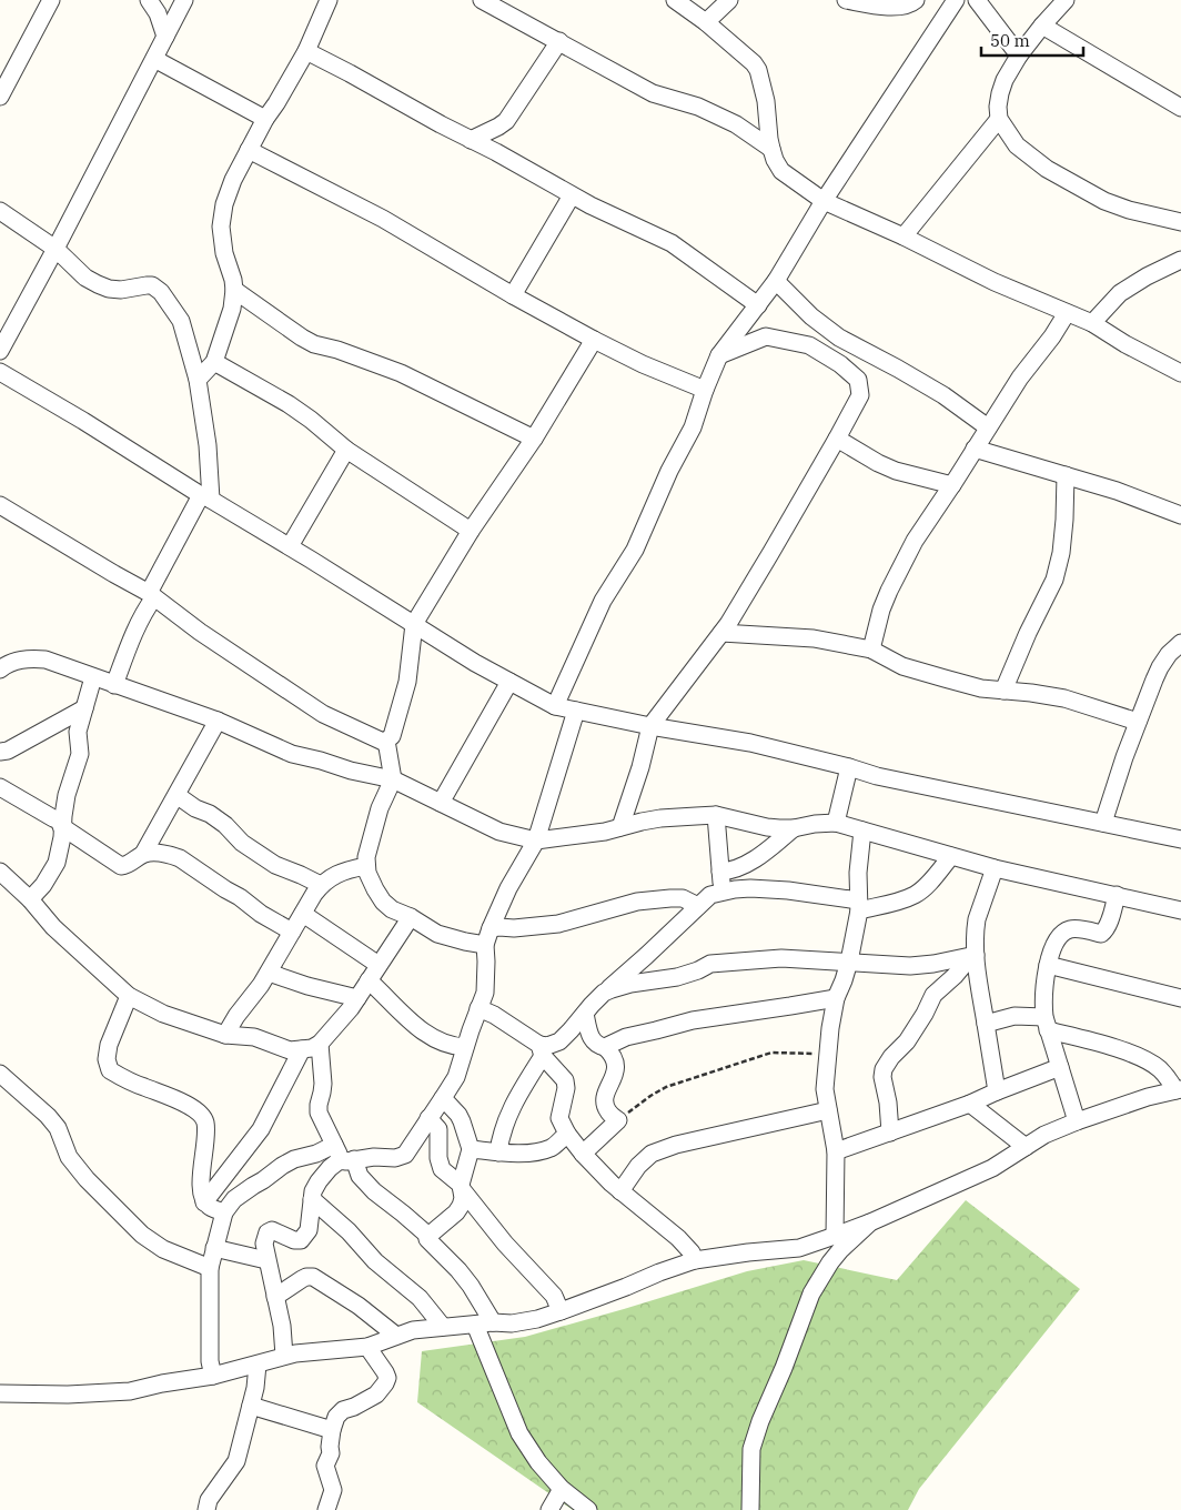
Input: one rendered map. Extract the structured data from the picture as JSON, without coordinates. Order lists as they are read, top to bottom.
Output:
{
  "scale_bar": "50 m"
}
